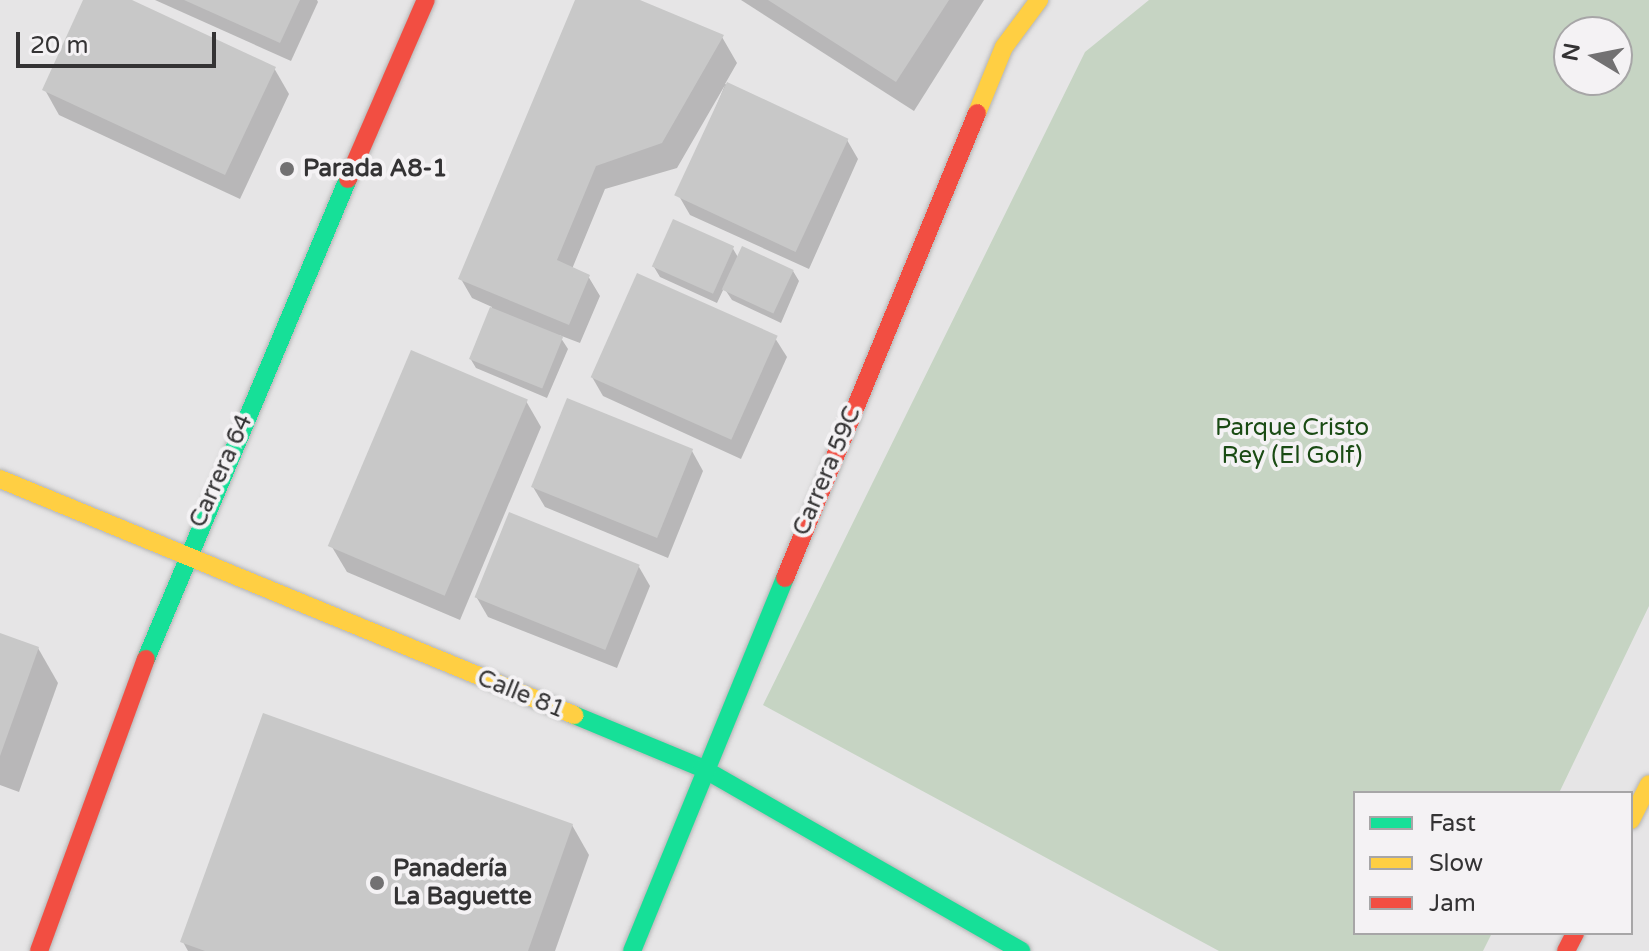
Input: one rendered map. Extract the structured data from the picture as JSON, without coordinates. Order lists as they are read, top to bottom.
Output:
{
  "streets": {
    "street": ["Carrera 64", "Carrera 59C", "Calle 81"]
  },
  "crossings": [
    ["Carrera 64", "Calle 81"],
    ["Carrera 59C", "Calle 81"]
  ],
  "parks": ["Parque Cristo Rey (El Golf)"],
  "places": ["Parada A8-1", "Panadería La Baguette"],
  "legend": ["Fast", "Slow", "Jam"],
  "scale_bar": "20 m",
  "north": "left"
}
